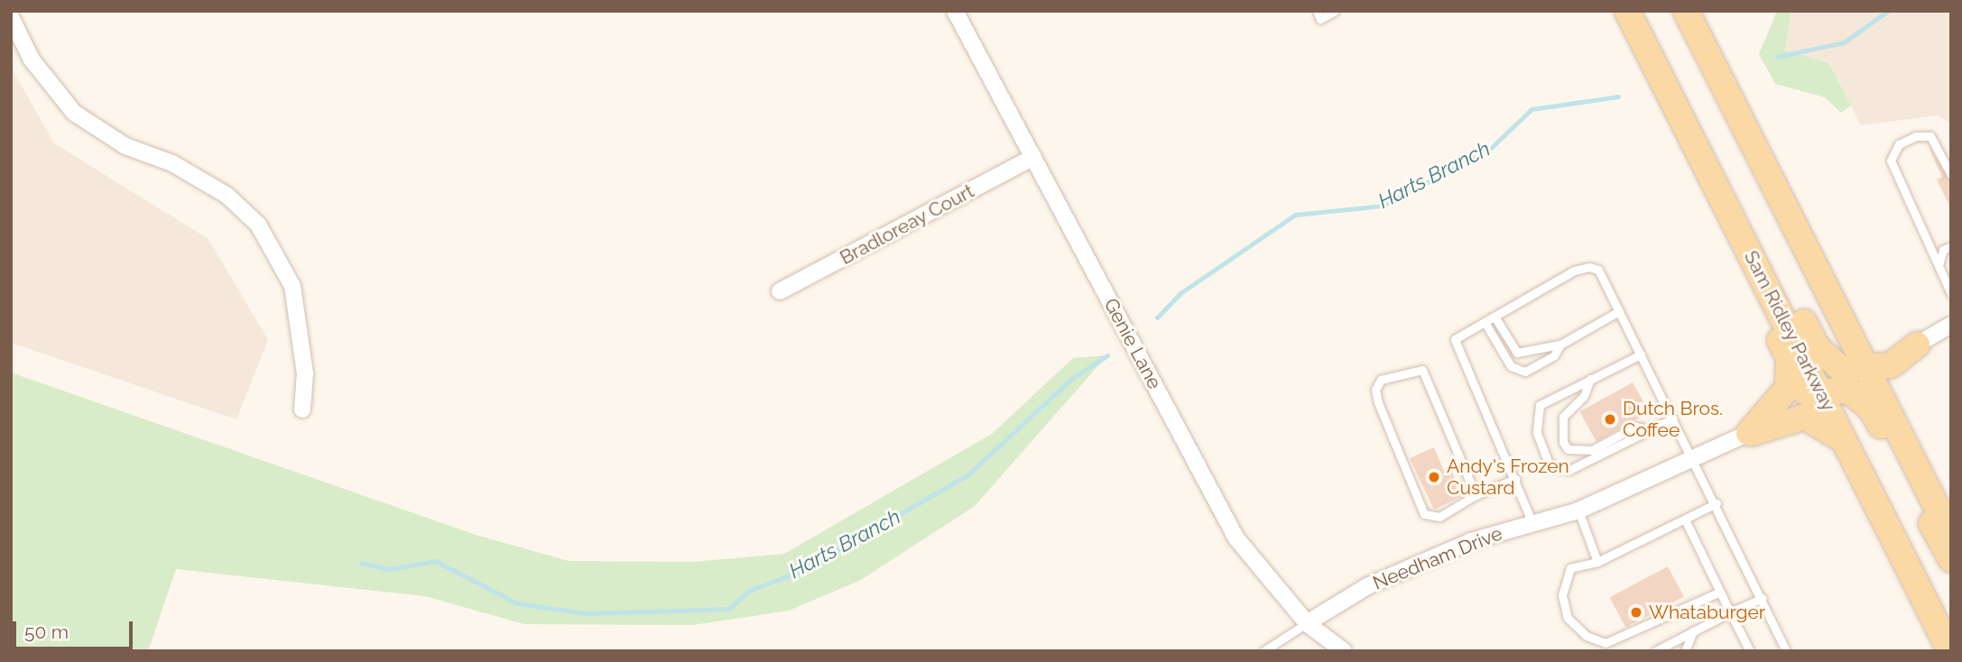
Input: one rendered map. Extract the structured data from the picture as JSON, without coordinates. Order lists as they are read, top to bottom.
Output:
{
  "streets": {
    "main road": ["Sam Ridley Parkway"],
    "street": ["Bradloreay Court", "Genie Lane", "Needham Drive"]
  },
  "crossings": [
    ["Bradloreay Court", "Genie Lane"],
    ["Genie Lane", "Needham Drive"]
  ],
  "water": ["Harts Branch"],
  "places": ["Dutch Bros. Coffee", "Andy's Frozen Custard", "Whataburger"],
  "scale_bar": "50 m"
}
